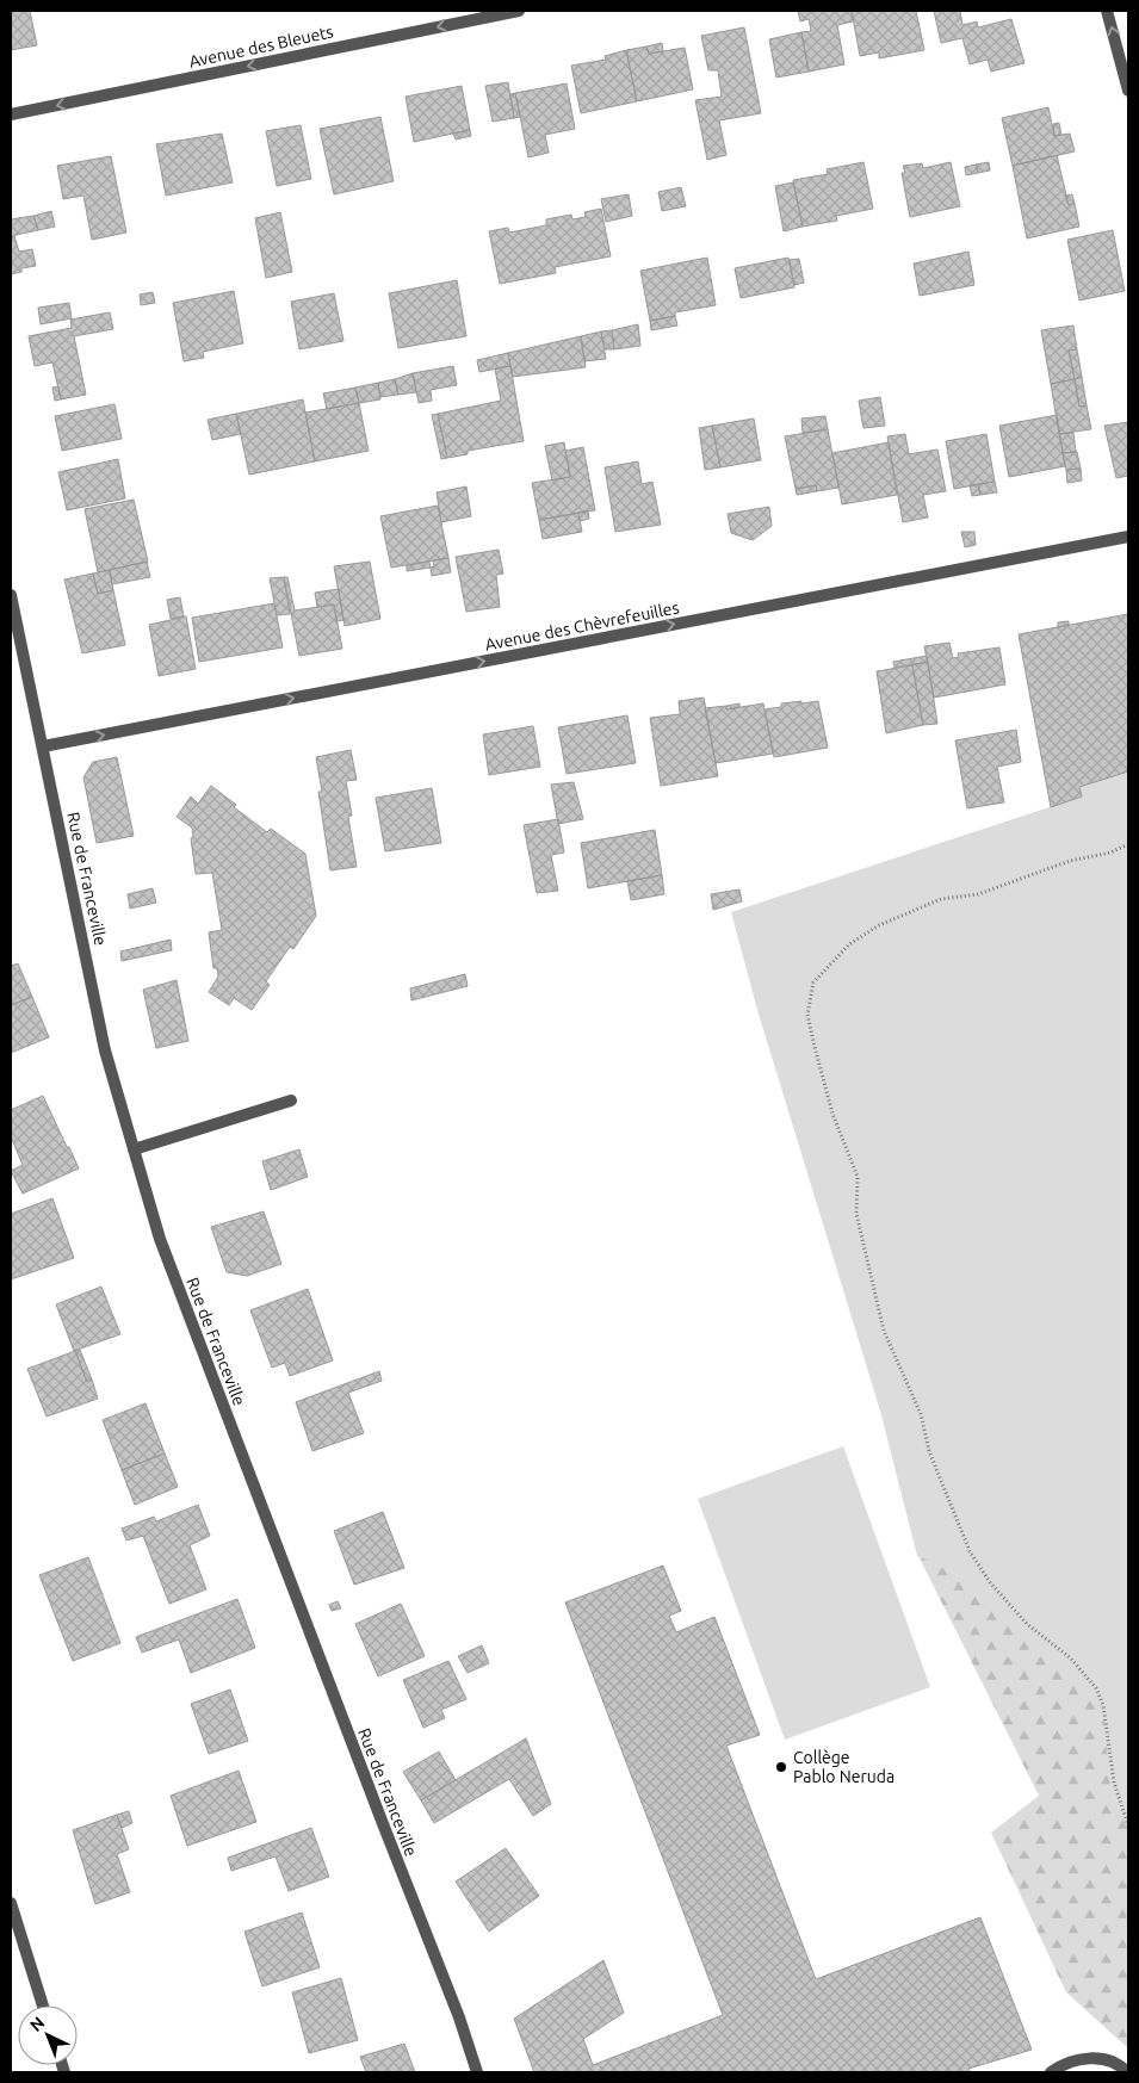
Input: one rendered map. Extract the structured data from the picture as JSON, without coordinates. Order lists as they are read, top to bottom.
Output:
{
  "streets": {
    "street": ["Avenue des Bleuets", "Avenue des Chèvrefeuilles", "Rue de Franceville"]
  },
  "crossings": [
    ["Avenue des Chèvrefeuilles", "Rue de Franceville"]
  ],
  "one_way": ["Avenue des Bleuets", "Avenue des Chèvrefeuilles"],
  "places": ["Collège Pablo Neruda"],
  "north": "top left"
}
